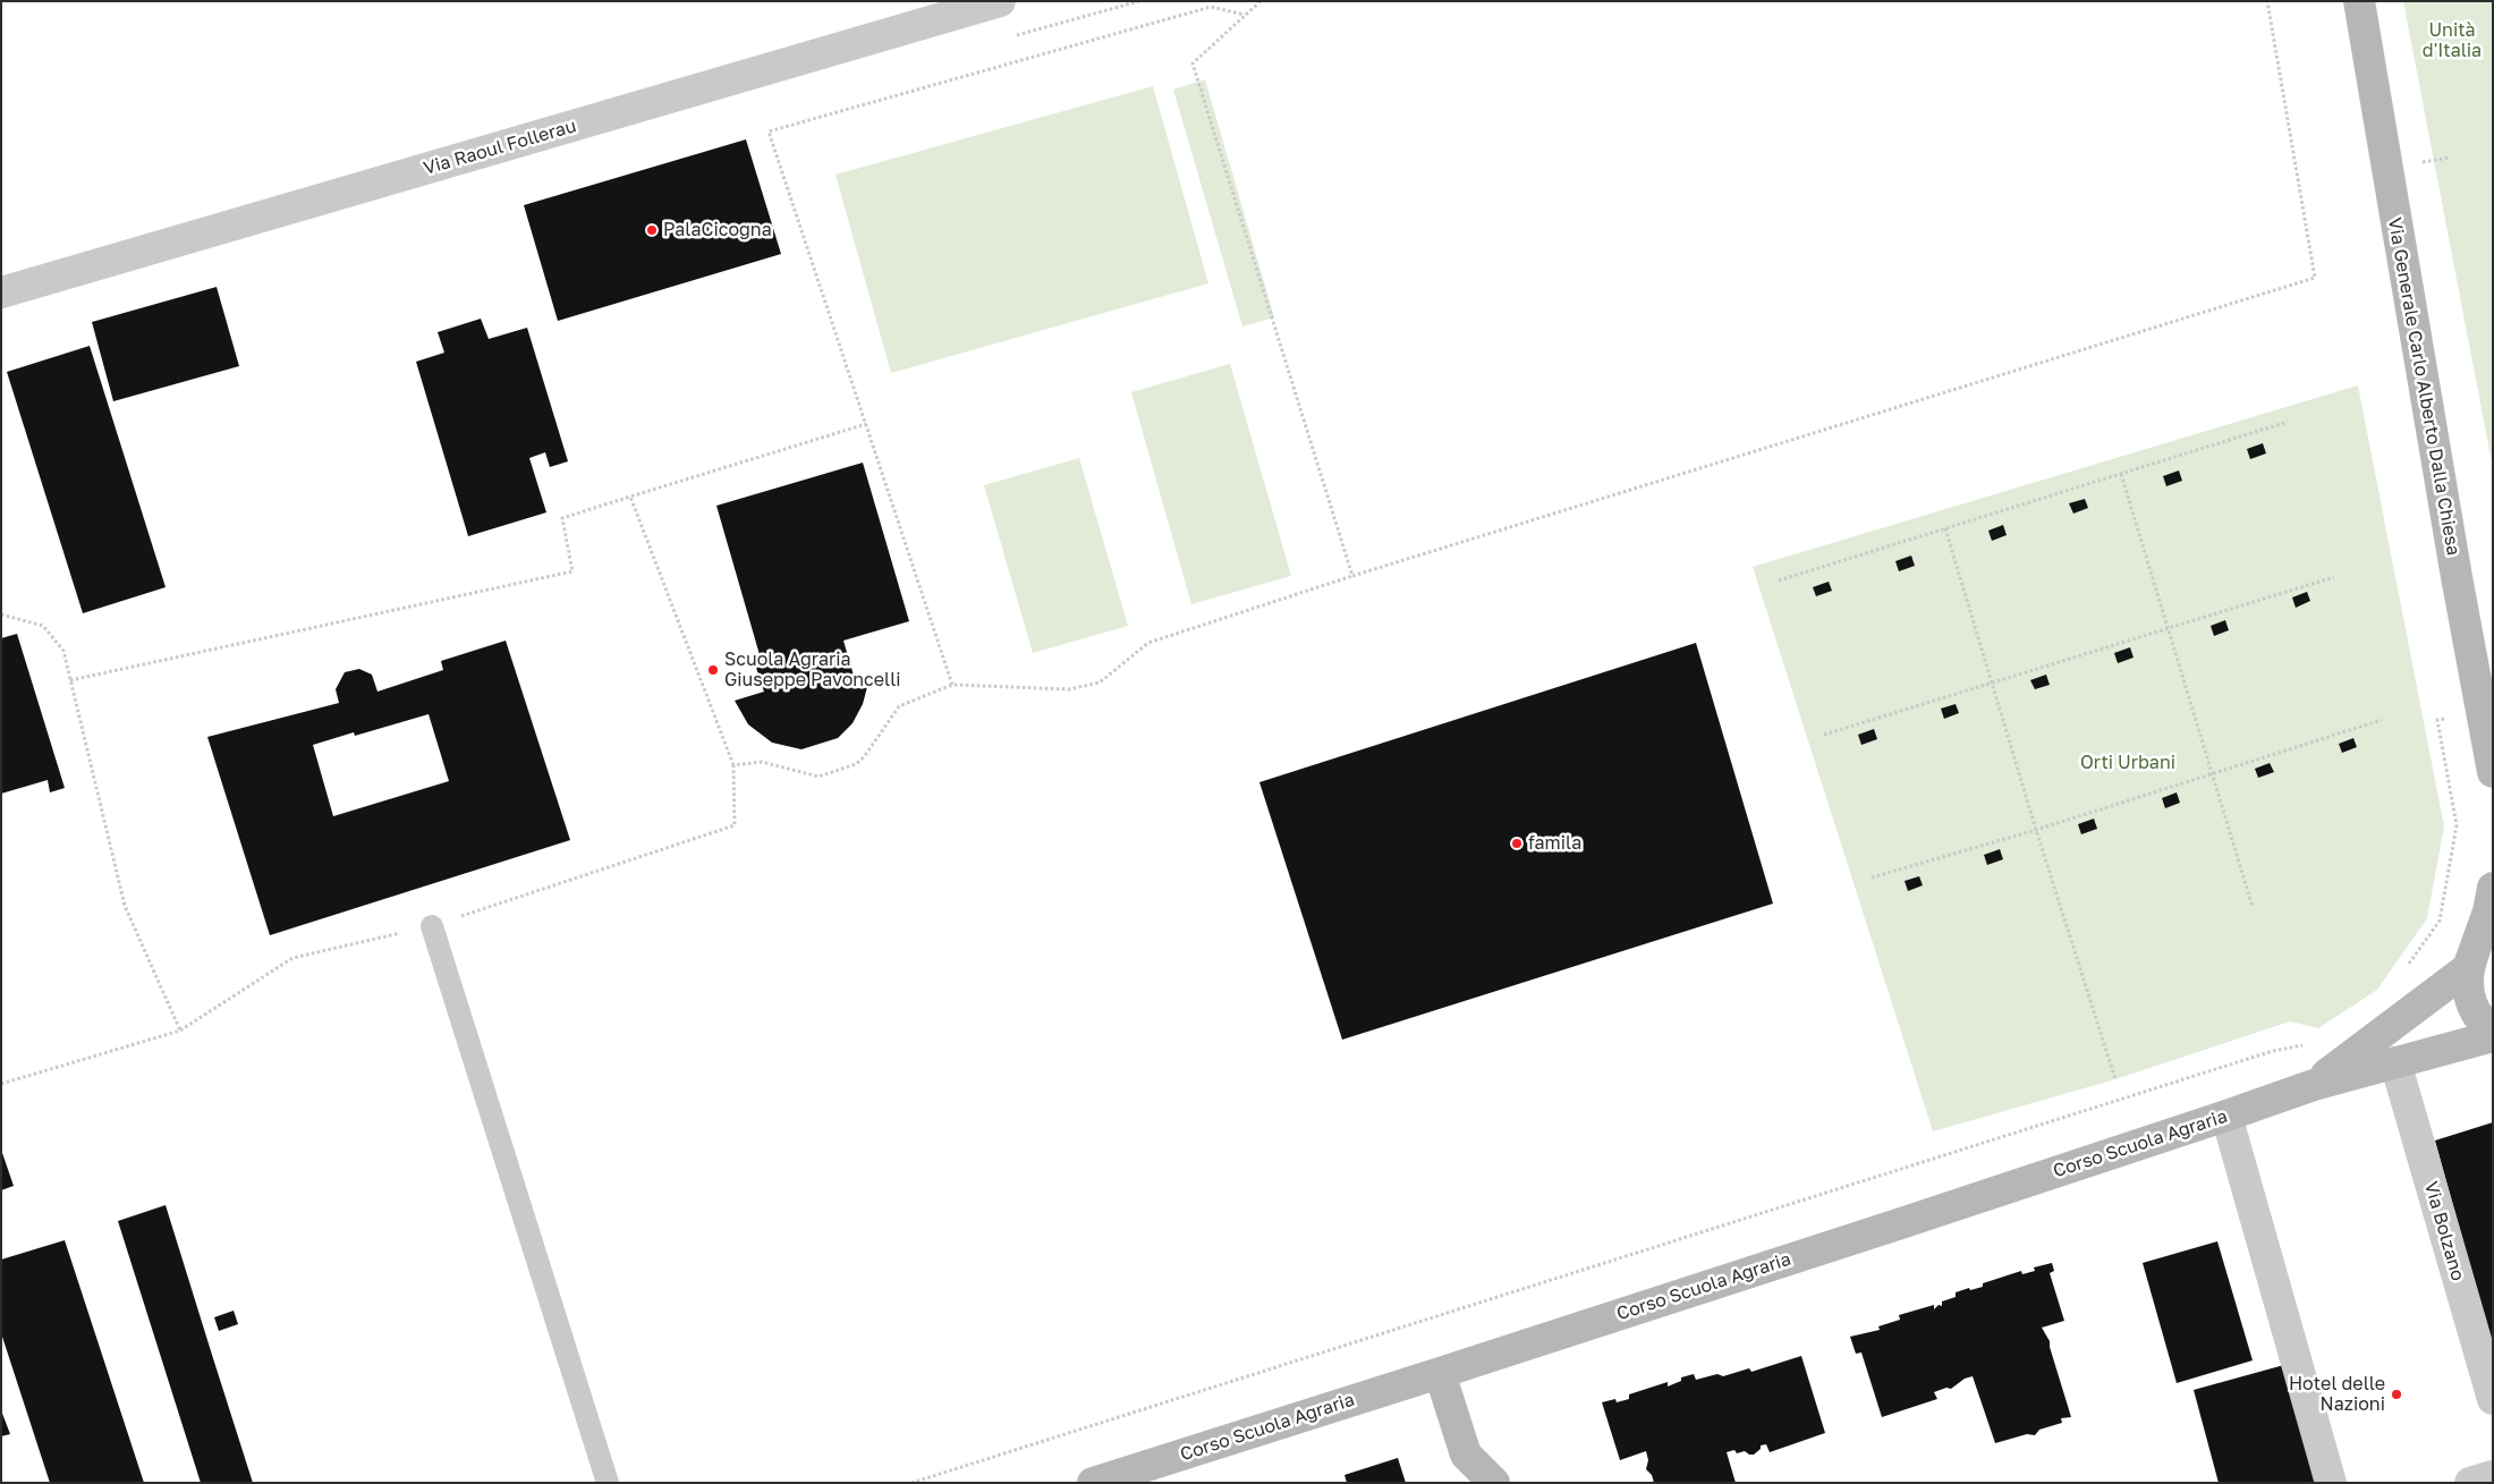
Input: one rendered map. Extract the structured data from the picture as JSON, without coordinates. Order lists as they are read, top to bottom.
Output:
{
  "streets": {
    "main road": ["Via Generale Carlo Alberto Dalla Chiesa", "Corso Scuola Agraria"],
    "street": ["Via Raoul Follerau", "Via Bolzano"]
  },
  "crossings": [
    ["Corso Scuola Agraria", "Via Bolzano"]
  ],
  "parks": ["Unità d'Italia", "Orti Urbani"],
  "places": [
    "PalaCicogna",
    "Scuola Agraria Giuseppe Pavoncelli",
    "famila",
    "Hotel delle Nazioni"
  ]
}
